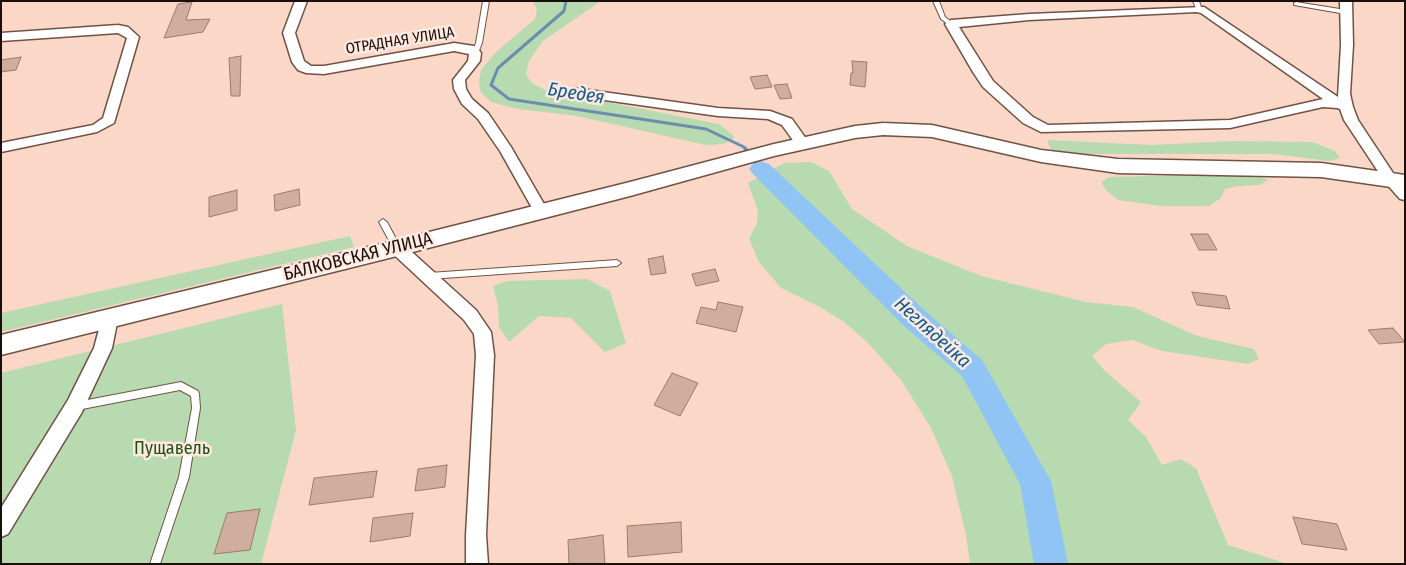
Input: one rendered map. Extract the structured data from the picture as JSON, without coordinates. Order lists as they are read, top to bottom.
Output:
{
  "streets": {
    "main road": ["БАЛКОВСКАЯ УЛИЦА"],
    "street": ["ОТРАДНАЯ УЛИЦА"]
  },
  "crossings": [
    ["ОТРАДНАЯ УЛИЦА", "БАЛКОВСКАЯ УЛИЦА"]
  ],
  "water": ["Бредея", "Неглядейка"],
  "parks": ["Пущавель"]
}
